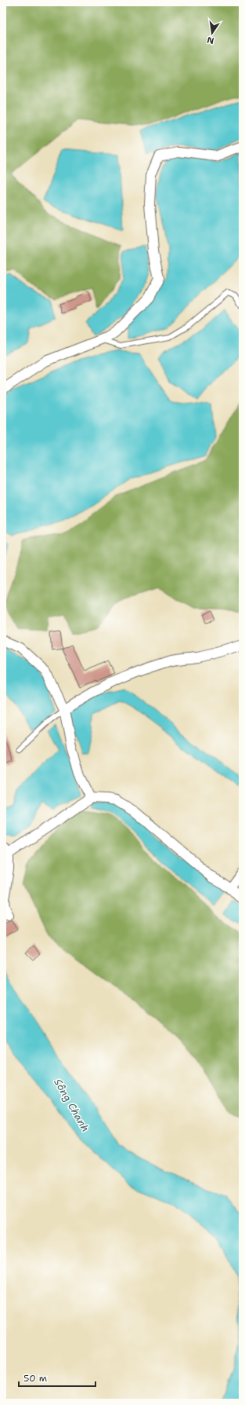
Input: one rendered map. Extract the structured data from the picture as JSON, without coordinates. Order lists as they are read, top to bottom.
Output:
{
  "water": ["Sông Chanh"],
  "scale_bar": "50 m",
  "north": "bottom"
}
